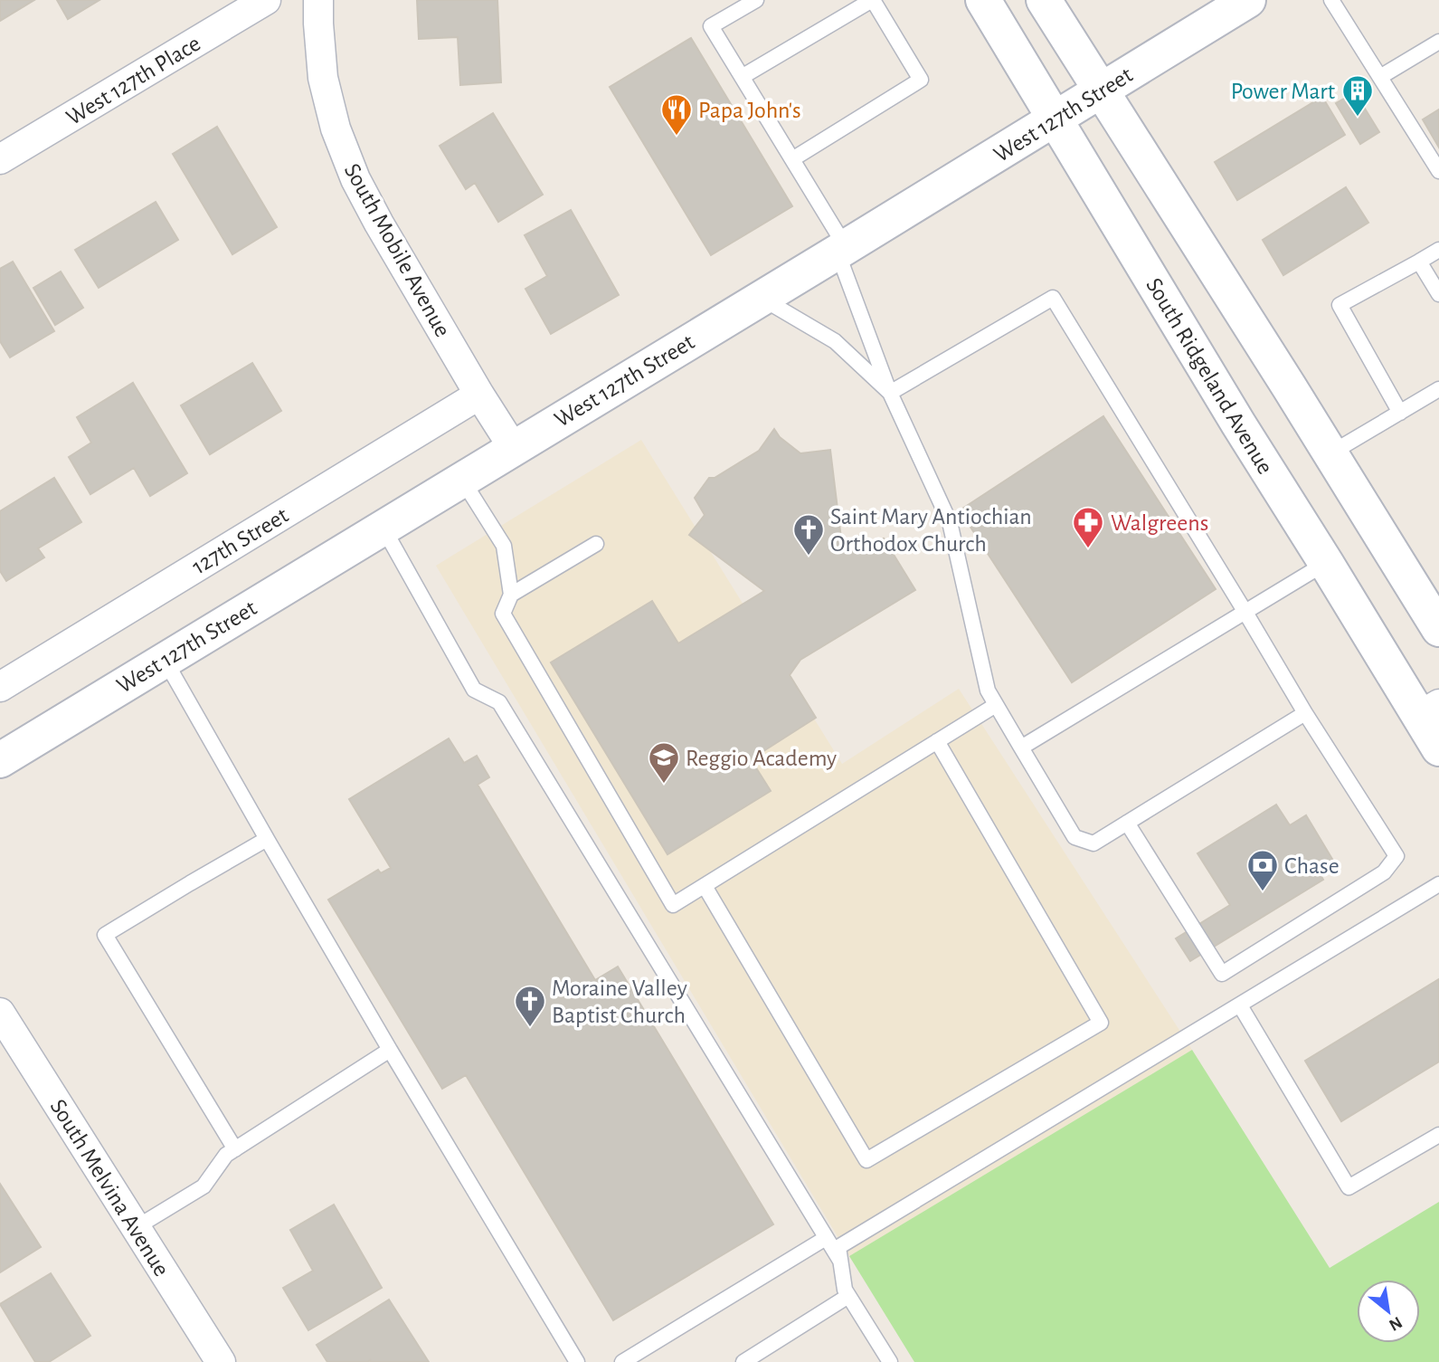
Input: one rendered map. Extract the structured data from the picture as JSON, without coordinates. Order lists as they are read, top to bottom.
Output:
{
  "streets": {
    "main road": ["West 127th Street", "South Ridgeland Avenue"],
    "street": [
      "West 127th Place",
      "South Mobile Avenue",
      "127th Street",
      "South Melvina Avenue"
    ]
  },
  "crossings": [
    ["West 127th Street", "South Mobile Avenue"],
    ["West 127th Street", "South Ridgeland Avenue"],
    ["South Mobile Avenue", "127th Street"]
  ],
  "places": {
    "building": ["Power Mart"],
    "restaurant": ["Papa John's"],
    "pharmacy": ["Walgreens"],
    "church": ["Saint Mary Antiochian Orthodox Church", "Moraine Valley Baptist Church"],
    "school or university": ["Reggio Academy"],
    "bank": ["Chase"]
  },
  "north": "bottom right"
}
